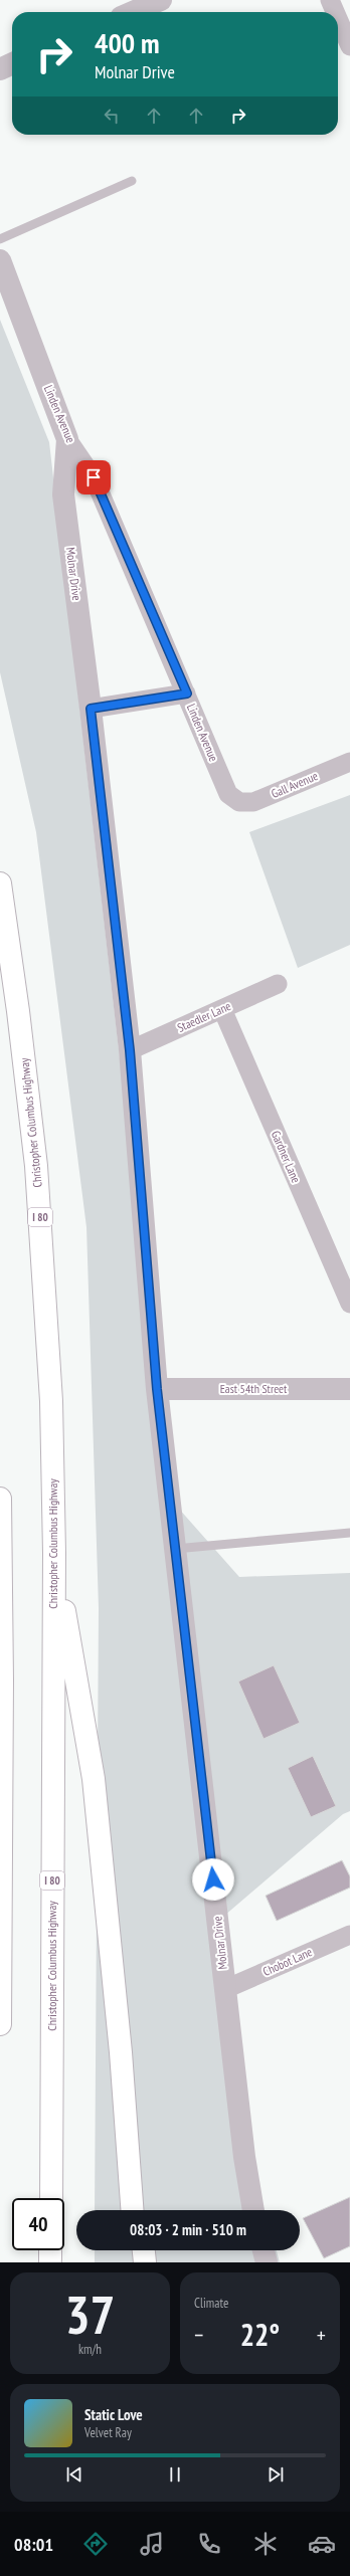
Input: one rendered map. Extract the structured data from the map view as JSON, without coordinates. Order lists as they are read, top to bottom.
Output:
{
  "streets": {
    "highway": ["Christopher Columbus Highway", "I 80"],
    "street": [
      "Linden Avenue",
      "Molnar Drive",
      "Gall Avenue",
      "Staedler Lane",
      "Gardner Lane",
      "East 54th Street",
      "Chobot Lane"
    ]
  },
  "crossings": [
    ["Linden Avenue", "Molnar Drive"],
    ["Linden Avenue", "Gall Avenue"],
    ["Molnar Drive", "Staedler Lane"],
    ["Molnar Drive", "East 54th Street"],
    ["Molnar Drive", "Chobot Lane"],
    ["Staedler Lane", "Gardner Lane"]
  ],
  "page": {
    "turn": ["400 m", "Molnar Drive"],
    "limit": "40",
    "trip": "08:03 · 2 min · 510 m",
    "tile": [
      ["37", "km/h"],
      "Climate"
    ],
    "heat": ["−", "22°", "+"],
    "song": ["Static Love", "Velvet Ray"],
    "tabs": "08:01"
  }
}
